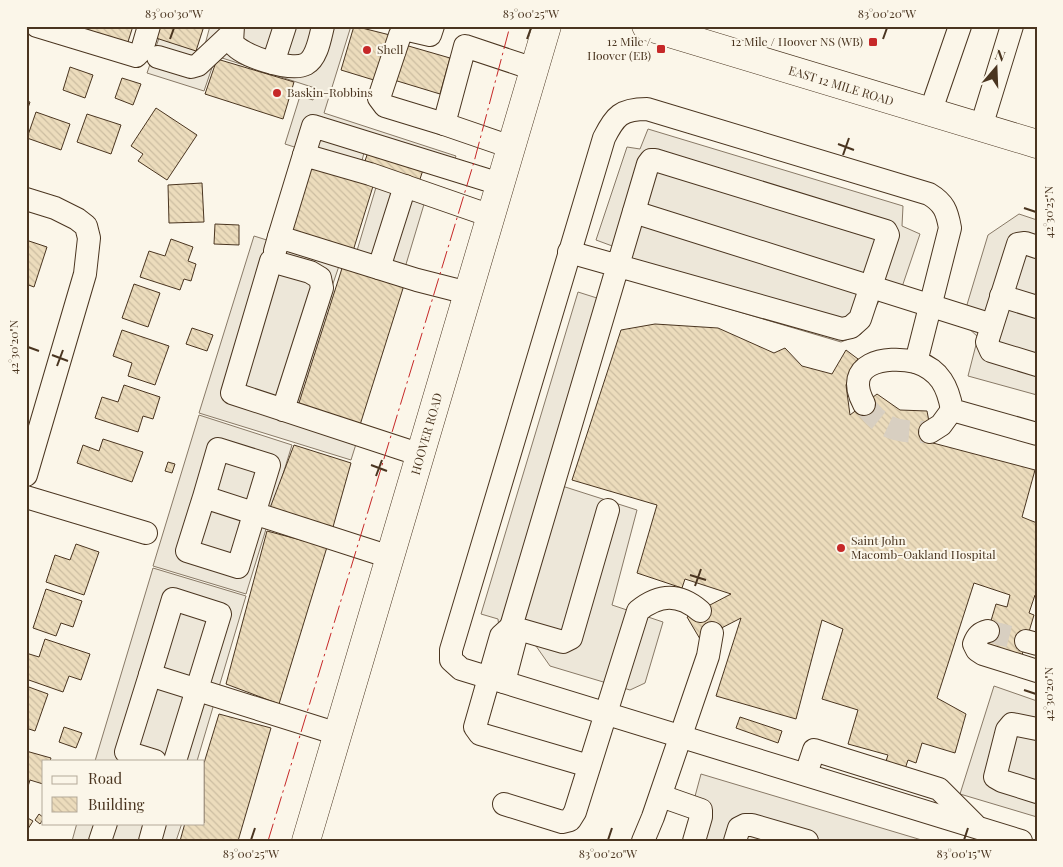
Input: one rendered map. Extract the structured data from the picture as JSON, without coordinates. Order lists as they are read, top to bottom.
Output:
{
  "streets": {
    "main road": ["EAST 12 MILE ROAD", "HOOVER ROAD"]
  },
  "places": {
    "transit": ["12 Mile / Hoover NS (WB)", "12 Mile / Hoover (EB)"],
    "other": ["Shell", "Baskin-Robbins", "Saint John Macomb-Oakland Hospital"]
  },
  "legend": ["Road", "Building"],
  "north": "top",
  "coordinates": [
    "83°00'30\"W",
    "83°00'25\"W",
    "83°00'20\"W",
    "42°30'25\"N",
    "42°30'20\"N",
    "83°00'15\"W"
  ]
}
